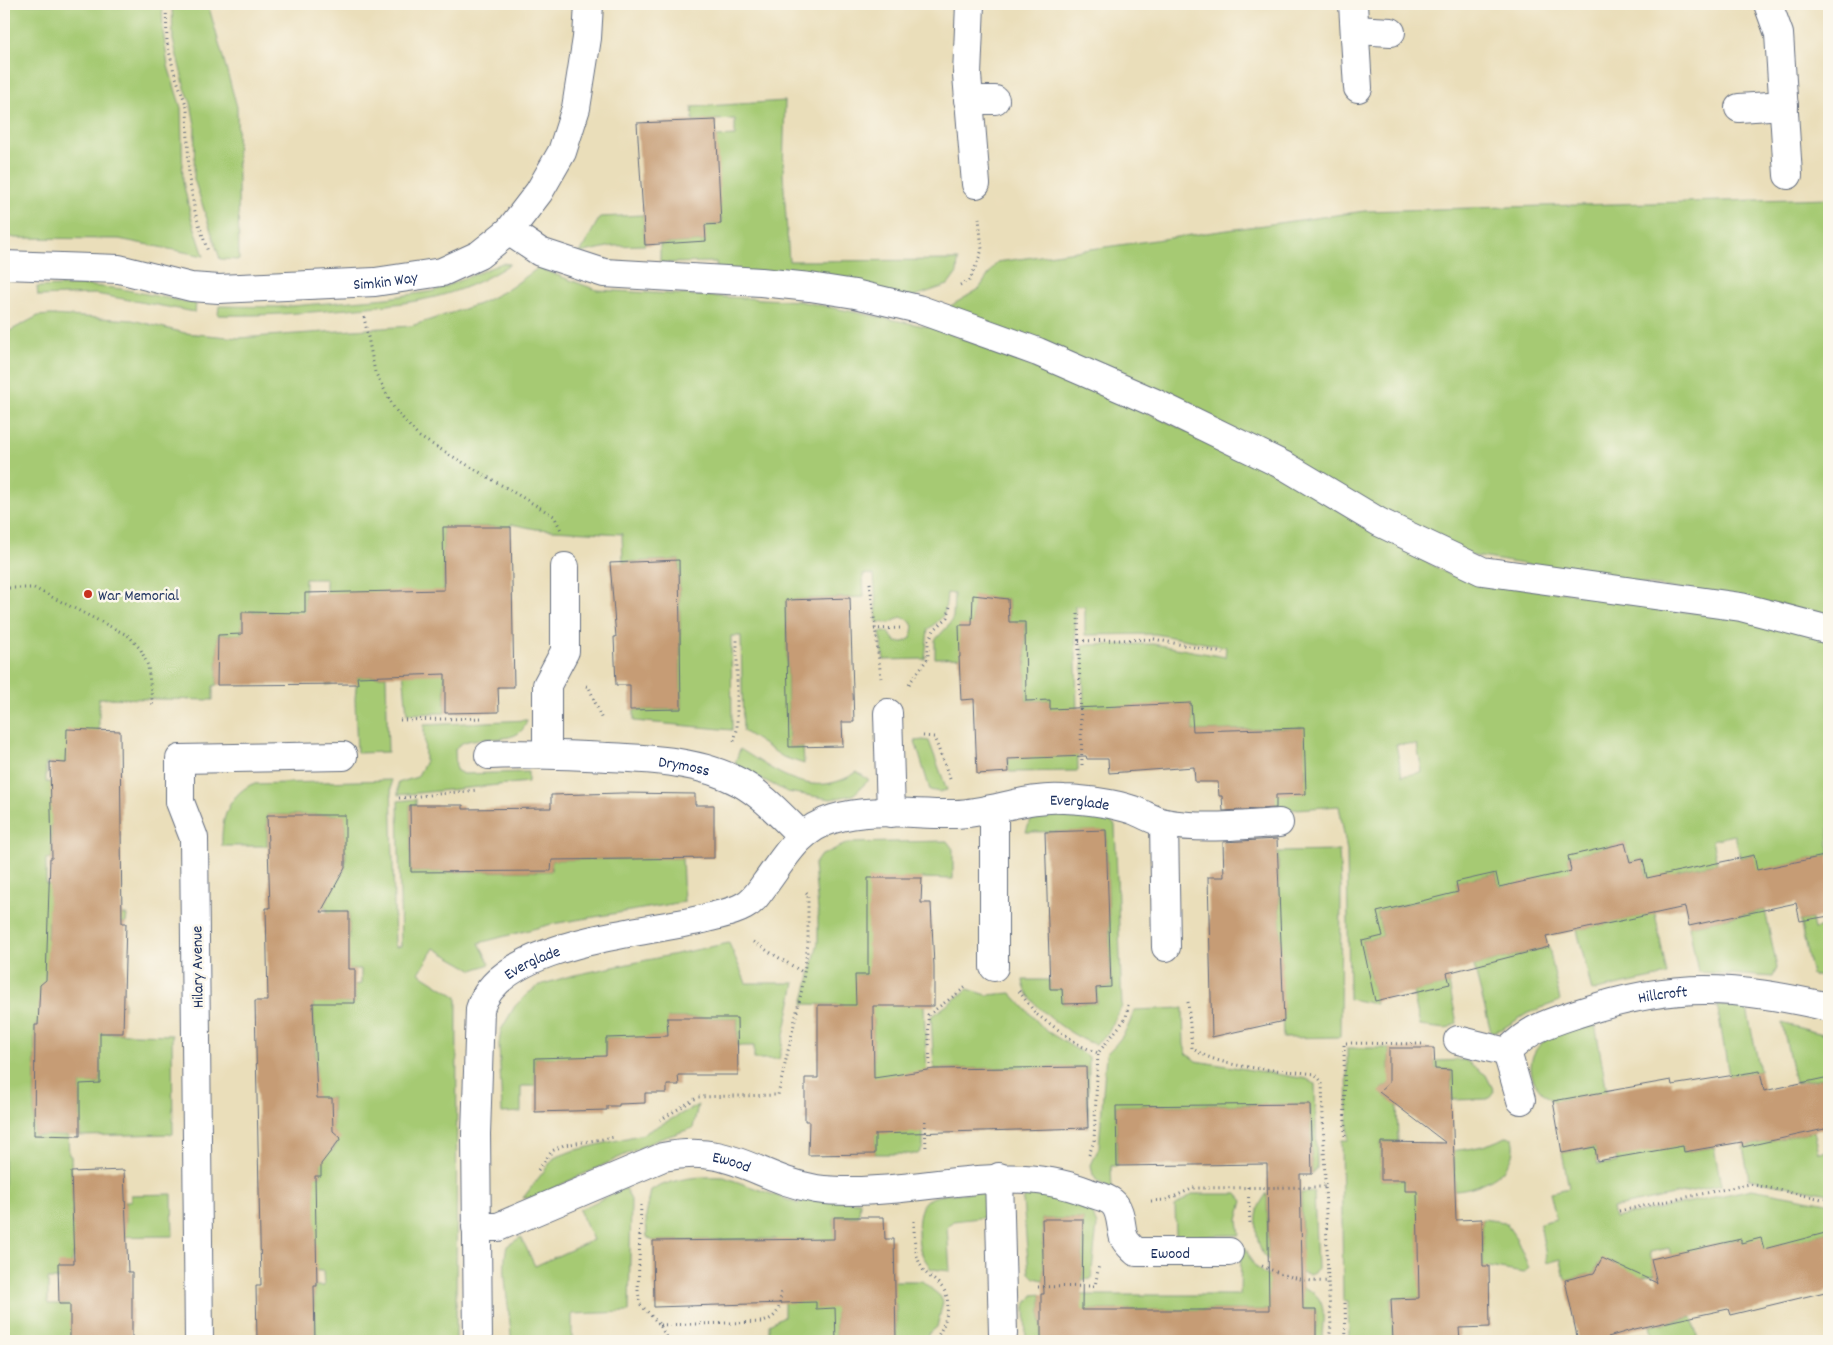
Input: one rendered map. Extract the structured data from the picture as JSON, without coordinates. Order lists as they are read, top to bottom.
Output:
{
  "streets": {
    "street": [
      "Simkin Way",
      "Drymoss",
      "Everglade",
      "Hilary Avenue",
      "Hillcroft",
      "Ewood"
    ]
  },
  "crossings": [
    ["Drymoss", "Everglade"],
    ["Everglade", "Ewood"]
  ],
  "places": ["War Memorial"]
}
